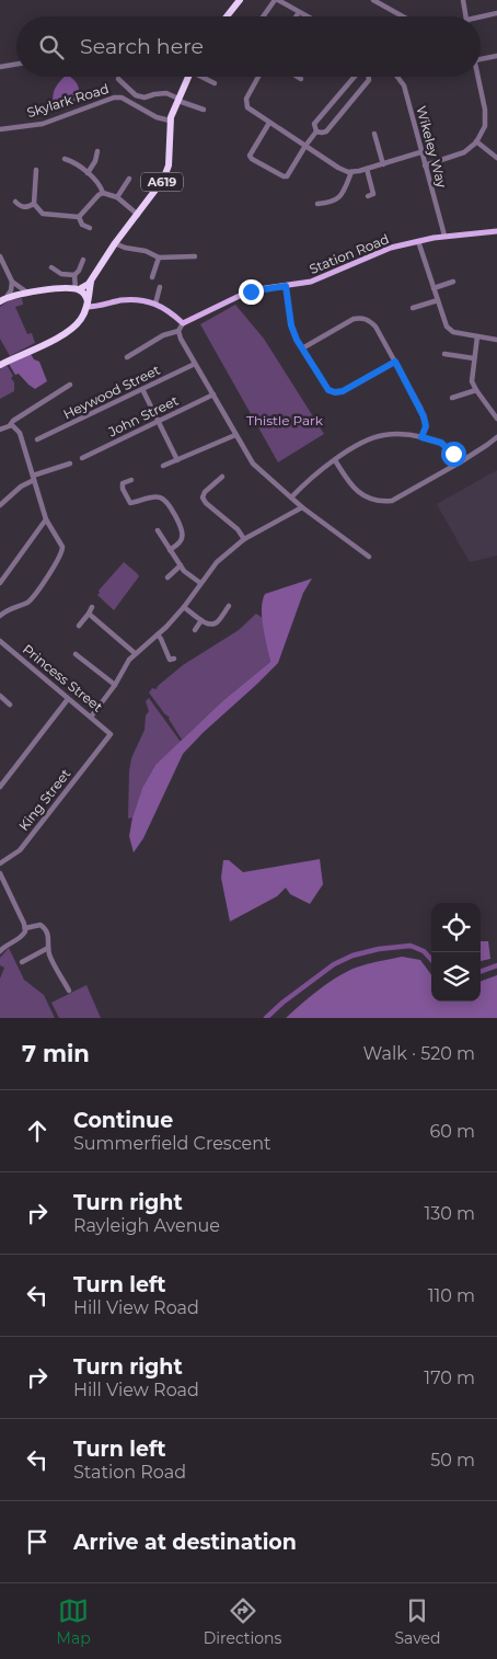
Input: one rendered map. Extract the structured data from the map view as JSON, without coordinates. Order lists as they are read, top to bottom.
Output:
{
  "streets": {
    "highway": ["A619"],
    "main road": ["Station Road"],
    "street": [
      "Skylark Road",
      "Wikeley Way",
      "Heywood Street",
      "John Street",
      "Princess Street",
      "King Street"
    ]
  },
  "crossings": [
    ["Skylark Road", "A619"],
    ["Wikeley Way", "Station Road"],
    ["Princess Street", "King Street"]
  ],
  "parks": ["Thistle Park"],
  "page": {
    "search": "Search here",
    "heading": ["7 min", "Walk · 520 m"],
    "list": [
      ["Continue", "Summerfield Crescent", "60 m"],
      ["Turn right", "Rayleigh Avenue", "130 m"],
      ["Turn left", "Hill View Road", "110 m"],
      ["Turn right", "Hill View Road", "170 m"],
      ["Turn left", "Station Road", "50 m"],
      "Arrive at destination"
    ],
    "nav": ["Map", "Directions", "Saved"]
  }
}
